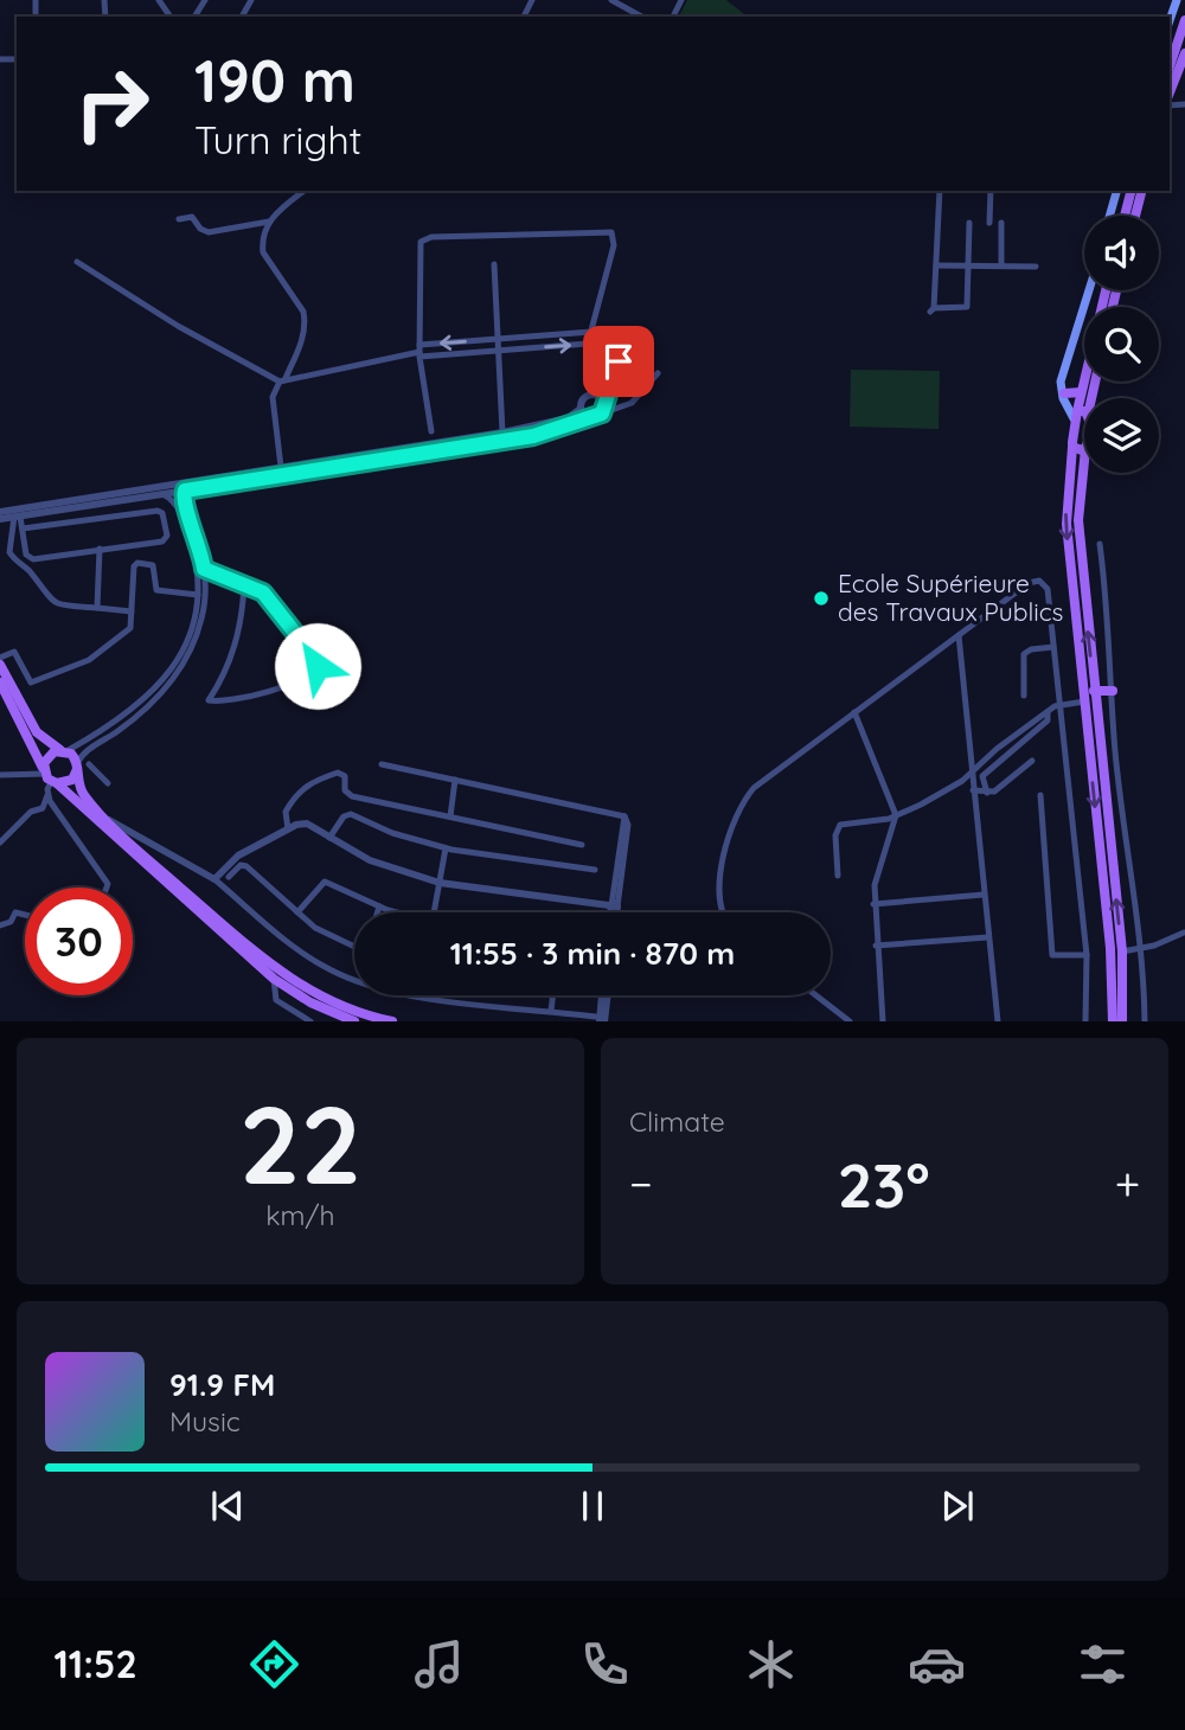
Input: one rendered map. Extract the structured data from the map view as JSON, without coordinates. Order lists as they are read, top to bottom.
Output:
{
  "places": ["Ecole Supérieure des Travaux Publics"],
  "page": {
    "turn": ["190 m", "Turn right"],
    "limit": "30",
    "trip": "11:55 · 3 min · 870 m",
    "tile": [
      ["22", "km/h"],
      "Climate"
    ],
    "heat": ["−", "23°", "+"],
    "song": ["91.9 FM", "Music"],
    "tabs": "11:52"
  }
}
